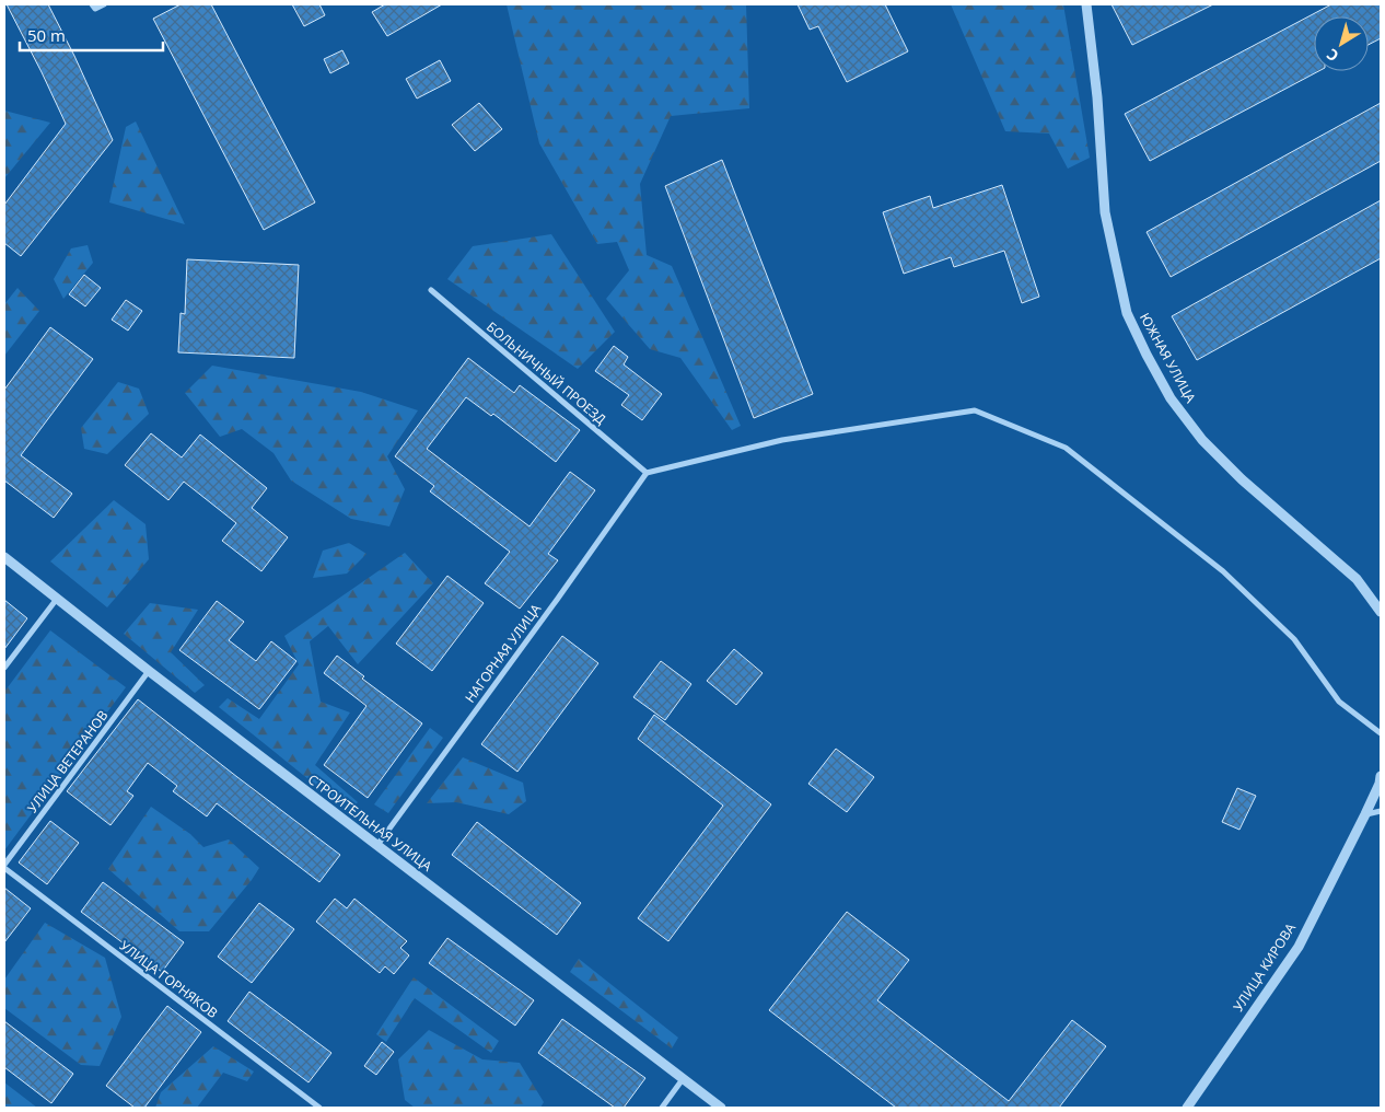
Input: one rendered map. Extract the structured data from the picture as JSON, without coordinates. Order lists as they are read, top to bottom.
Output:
{
  "streets": {
    "street": [
      "ЮЖНАЯ УЛИЦА",
      "БОЛЬНИЧНЫЙ ПРОЕЗД",
      "НАГОРНАЯ УЛИЦА",
      "УЛИЦА ВЕТЕРАНОВ",
      "СТРОИТЕЛЬНАЯ УЛИЦА",
      "УЛИЦА КИРОВА",
      "УЛИЦА ГОРНЯКОВ"
    ]
  },
  "crossings": [
    ["БОЛЬНИЧНЫЙ ПРОЕЗД", "НАГОРНАЯ УЛИЦА"],
    ["НАГОРНАЯ УЛИЦА", "СТРОИТЕЛЬНАЯ УЛИЦА"],
    ["УЛИЦА ВЕТЕРАНОВ", "СТРОИТЕЛЬНАЯ УЛИЦА"],
    ["УЛИЦА ВЕТЕРАНОВ", "УЛИЦА ГОРНЯКОВ"]
  ],
  "scale_bar": "50 m",
  "north": "bottom left"
}
